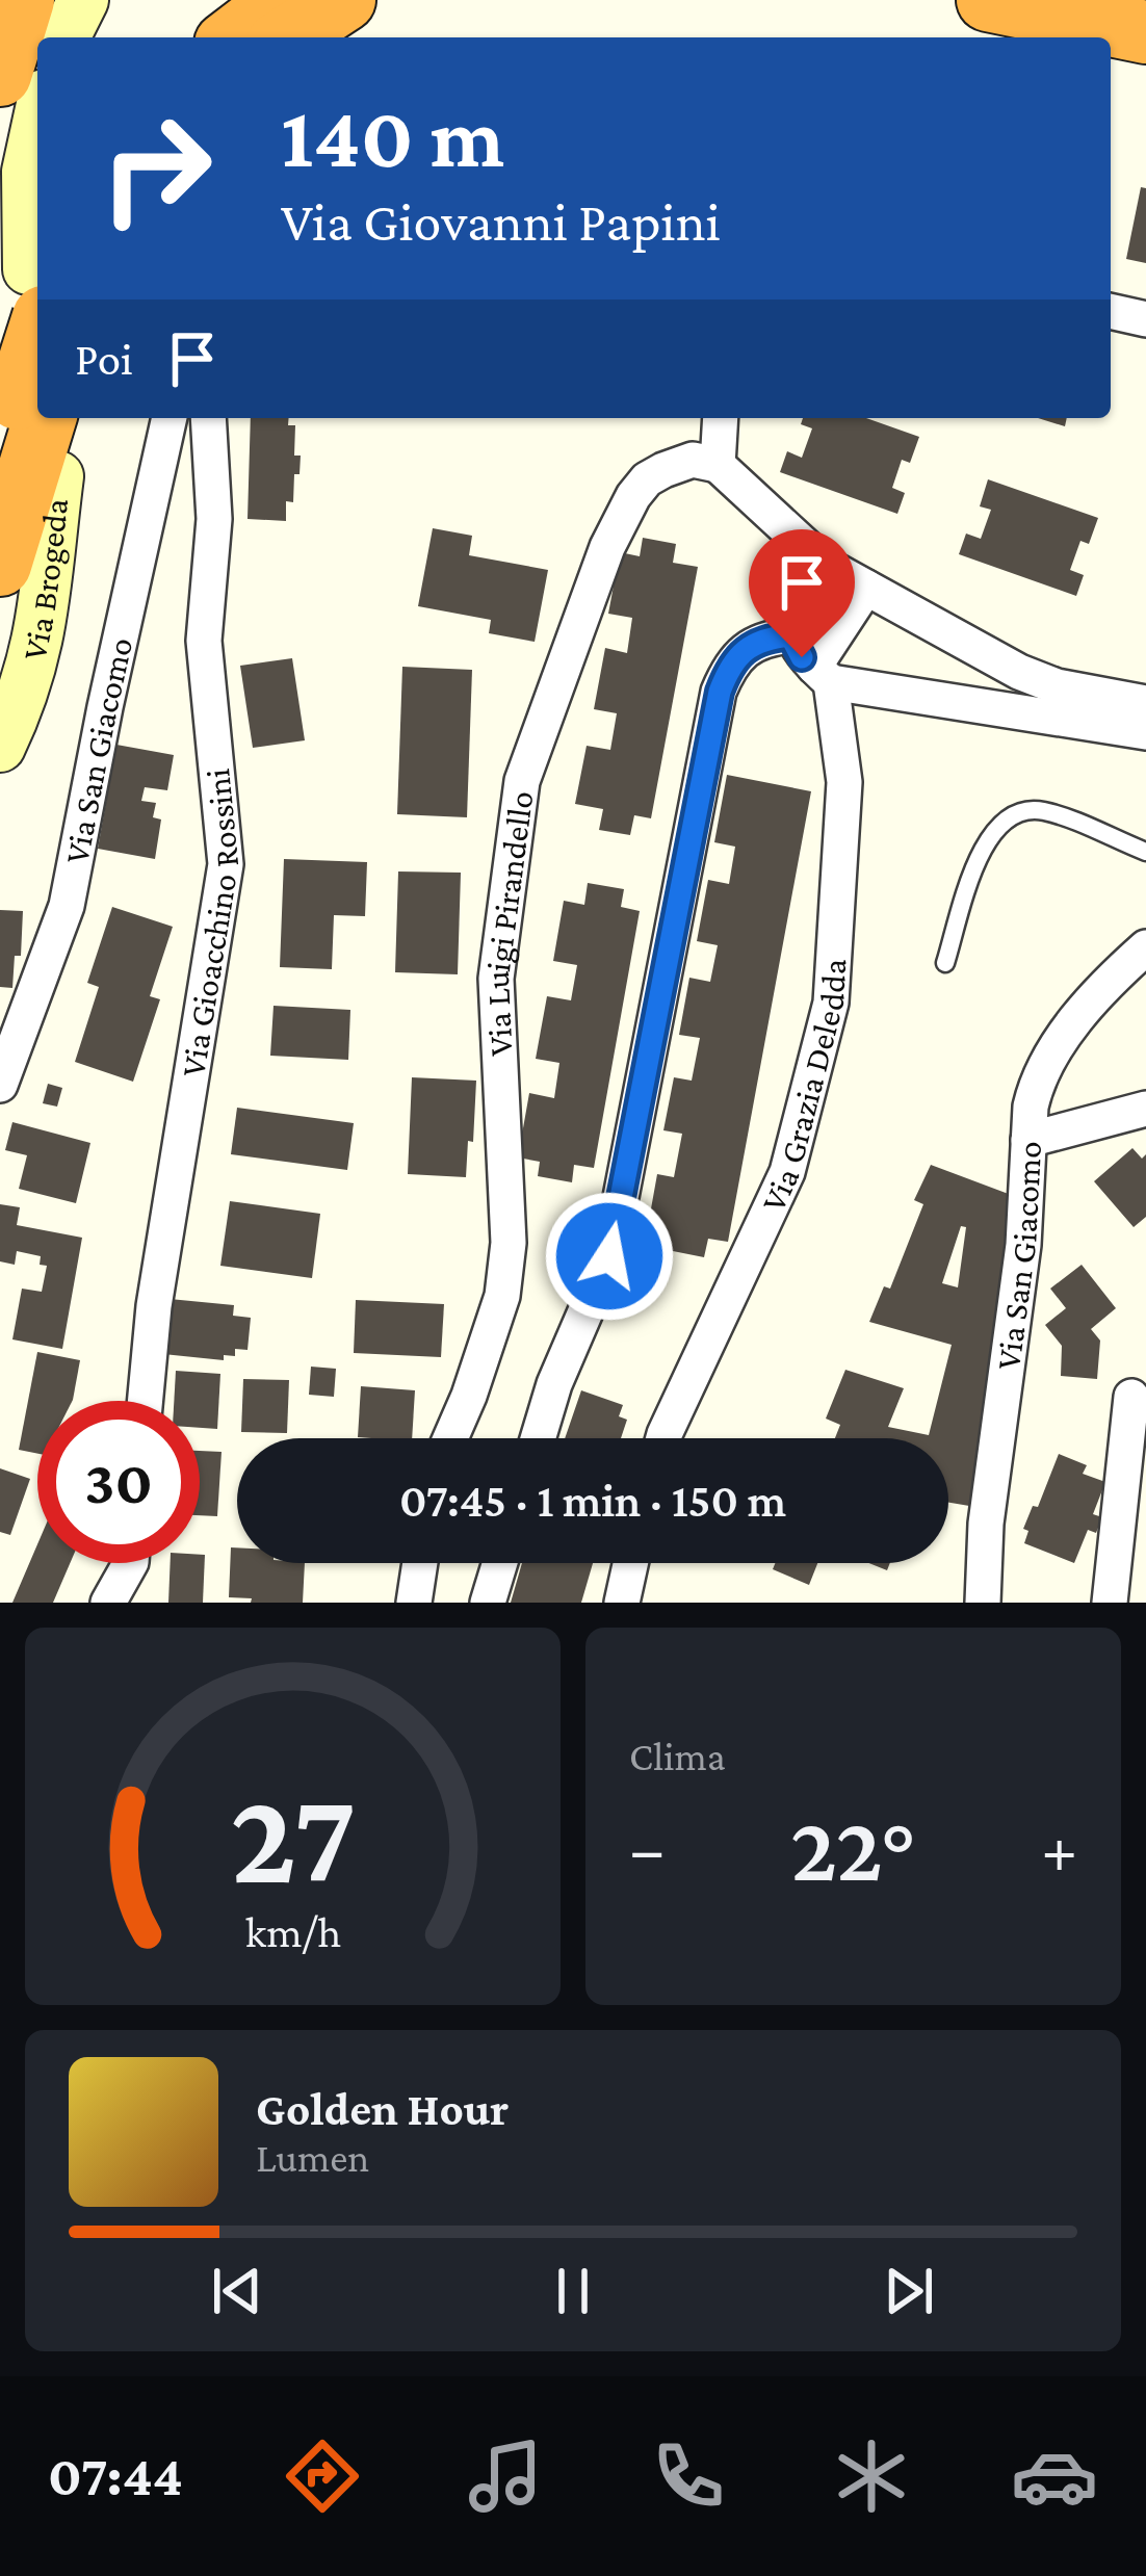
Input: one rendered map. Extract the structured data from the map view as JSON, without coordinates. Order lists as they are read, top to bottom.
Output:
{
  "streets": {
    "street": [
      "Via Brogeda",
      "Via San Giacomo",
      "Via Gioacchino Rossini",
      "Via Luigi Pirandello",
      "Via Grazia Deledda"
    ]
  },
  "page": {
    "turn": ["140 m", "Via Giovanni Papini"],
    "then": "Poi",
    "limit": "30",
    "trip": "07:45 · 1 min · 150 m",
    "tile": "Clima",
    "heat": ["−", "22°", "+"],
    "song": ["Golden Hour", "Lumen"],
    "tabs": "07:44",
    "gauge": ["27", "km/h"]
  }
}
